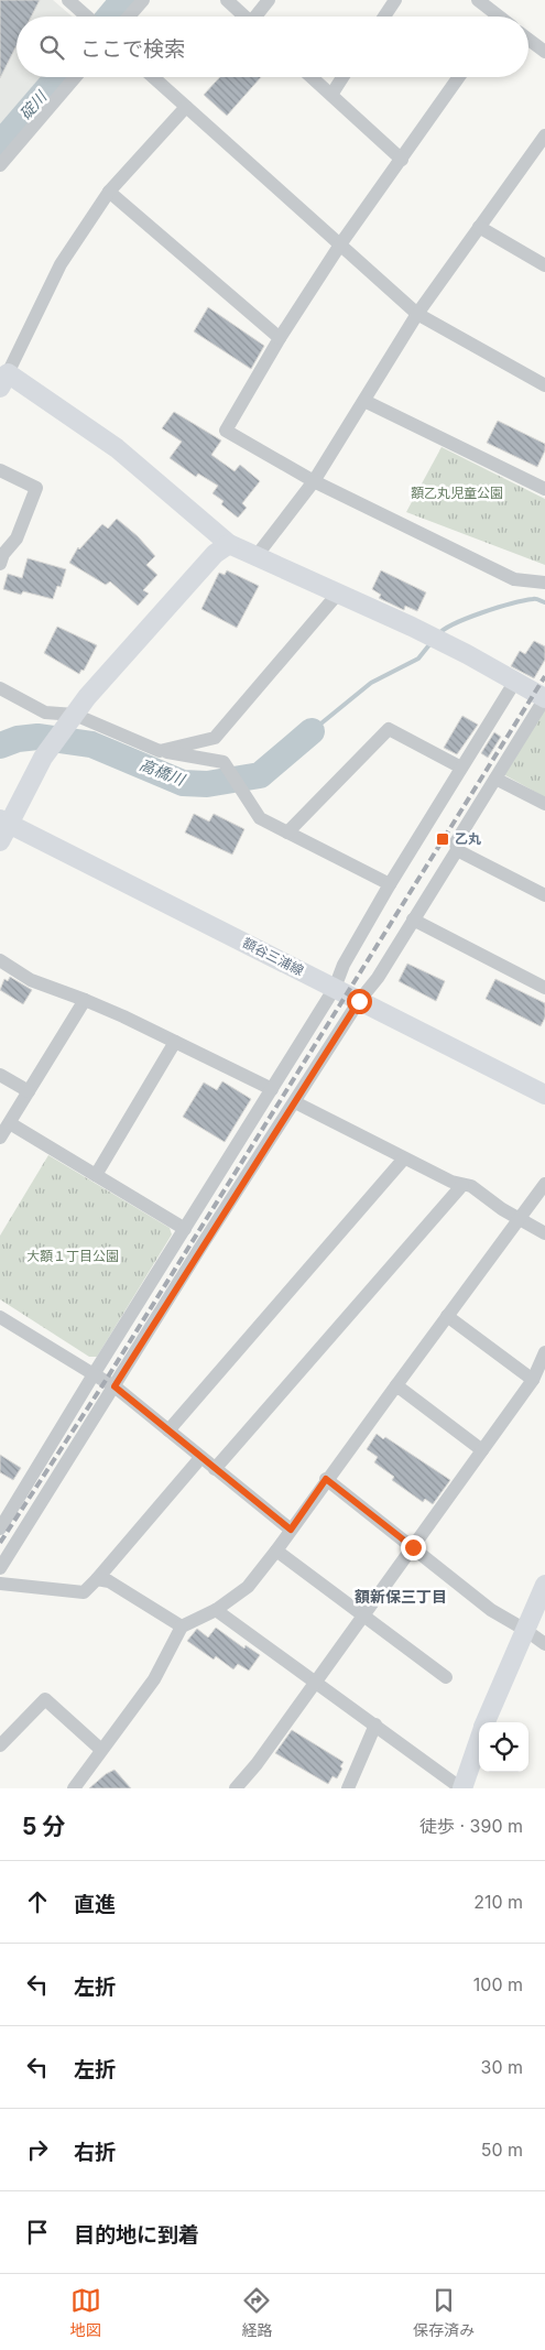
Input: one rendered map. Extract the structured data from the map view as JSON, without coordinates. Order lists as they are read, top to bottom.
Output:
{
  "streets": {
    "street": ["額谷三浦線"]
  },
  "districts": ["額新保三丁目"],
  "water": ["碇川", "高橋川"],
  "parks": ["額乙丸児童公園", "大額１丁目公園"],
  "places": {
    "transit": ["乙丸"]
  },
  "page": {
    "search": "ここで検索",
    "heading": ["5 分", "徒歩 · 390 m"],
    "list": [
      ["直進", "210 m"],
      ["左折", "100 m"],
      ["左折", "30 m"],
      ["右折", "50 m"],
      "目的地に到着"
    ],
    "nav": ["地図", "経路", "保存済み"]
  }
}
